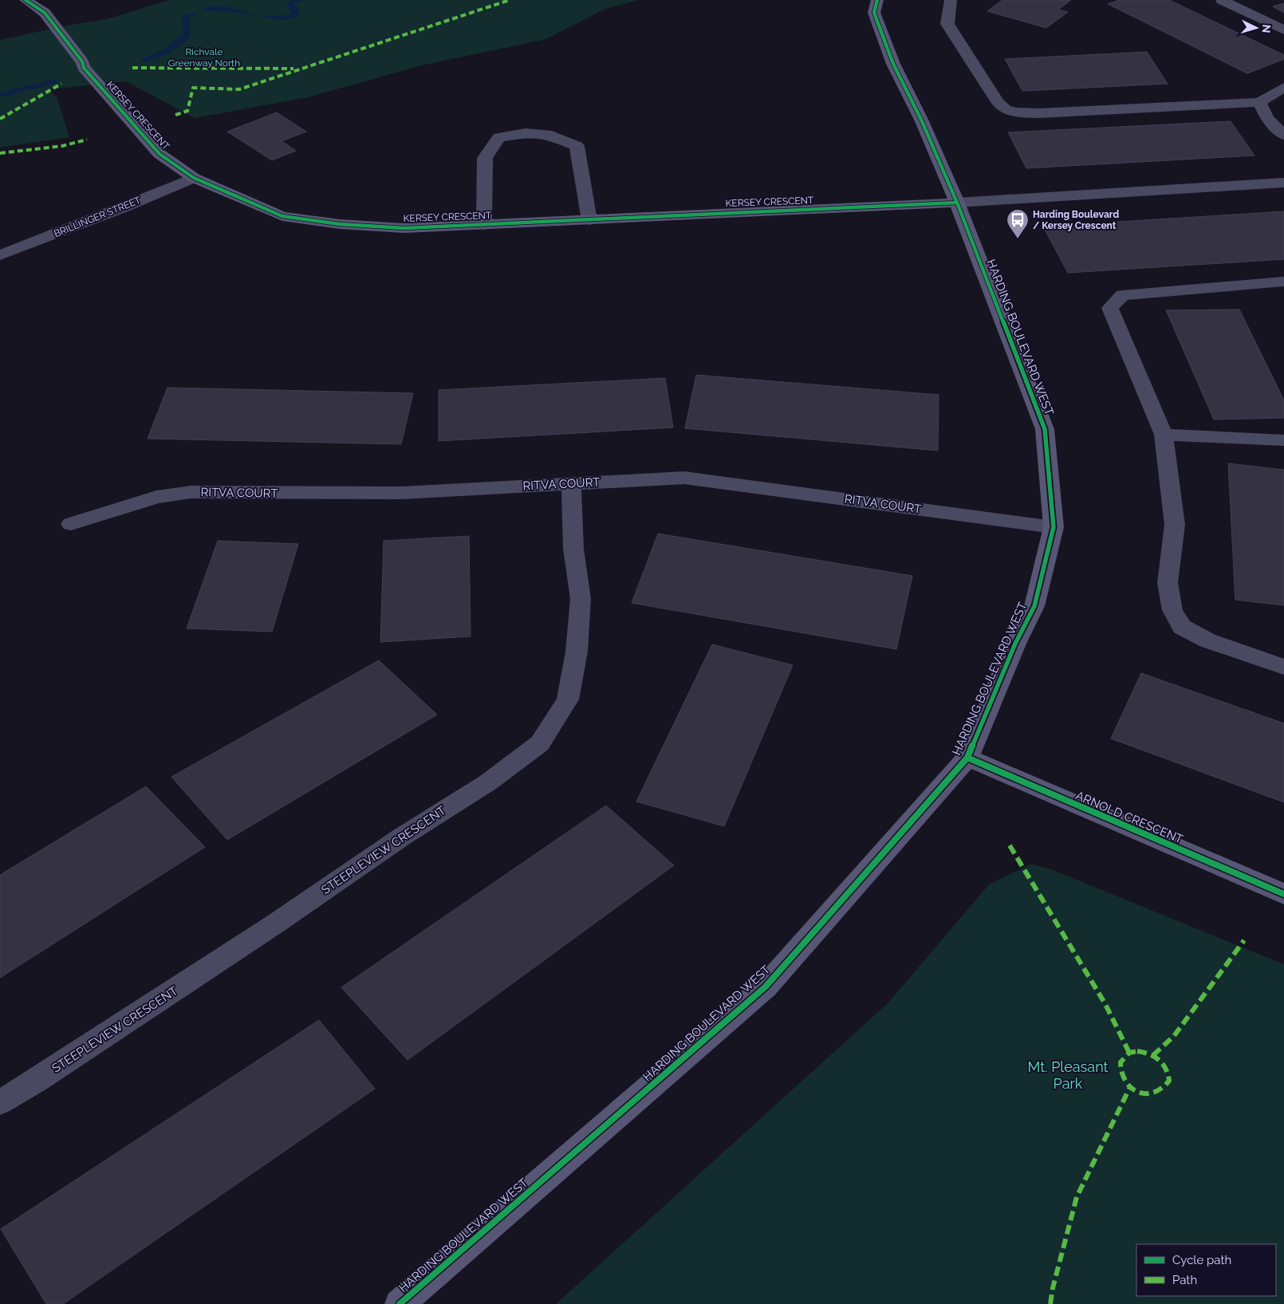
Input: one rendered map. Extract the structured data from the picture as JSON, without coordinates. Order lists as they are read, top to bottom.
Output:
{
  "streets": {
    "street": [
      "KERSEY CRESCENT",
      "BRILLINGER STREET",
      "HARDING BOULEVARD WEST",
      "RITVA COURT",
      "ARNOLD CRESCENT",
      "STEEPLEVIEW CRESCENT"
    ]
  },
  "crossings": [
    ["KERSEY CRESCENT", "BRILLINGER STREET"],
    ["KERSEY CRESCENT", "HARDING BOULEVARD WEST"],
    ["HARDING BOULEVARD WEST", "RITVA COURT"],
    ["HARDING BOULEVARD WEST", "ARNOLD CRESCENT"],
    ["RITVA COURT", "STEEPLEVIEW CRESCENT"]
  ],
  "parks": ["Richvale Greenway North", "Mt. Pleasant Park"],
  "places": {
    "bus stop": ["Harding Boulevard / Kersey Crescent"]
  },
  "legend": ["Cycle path", "Path"],
  "north": "right"
}
